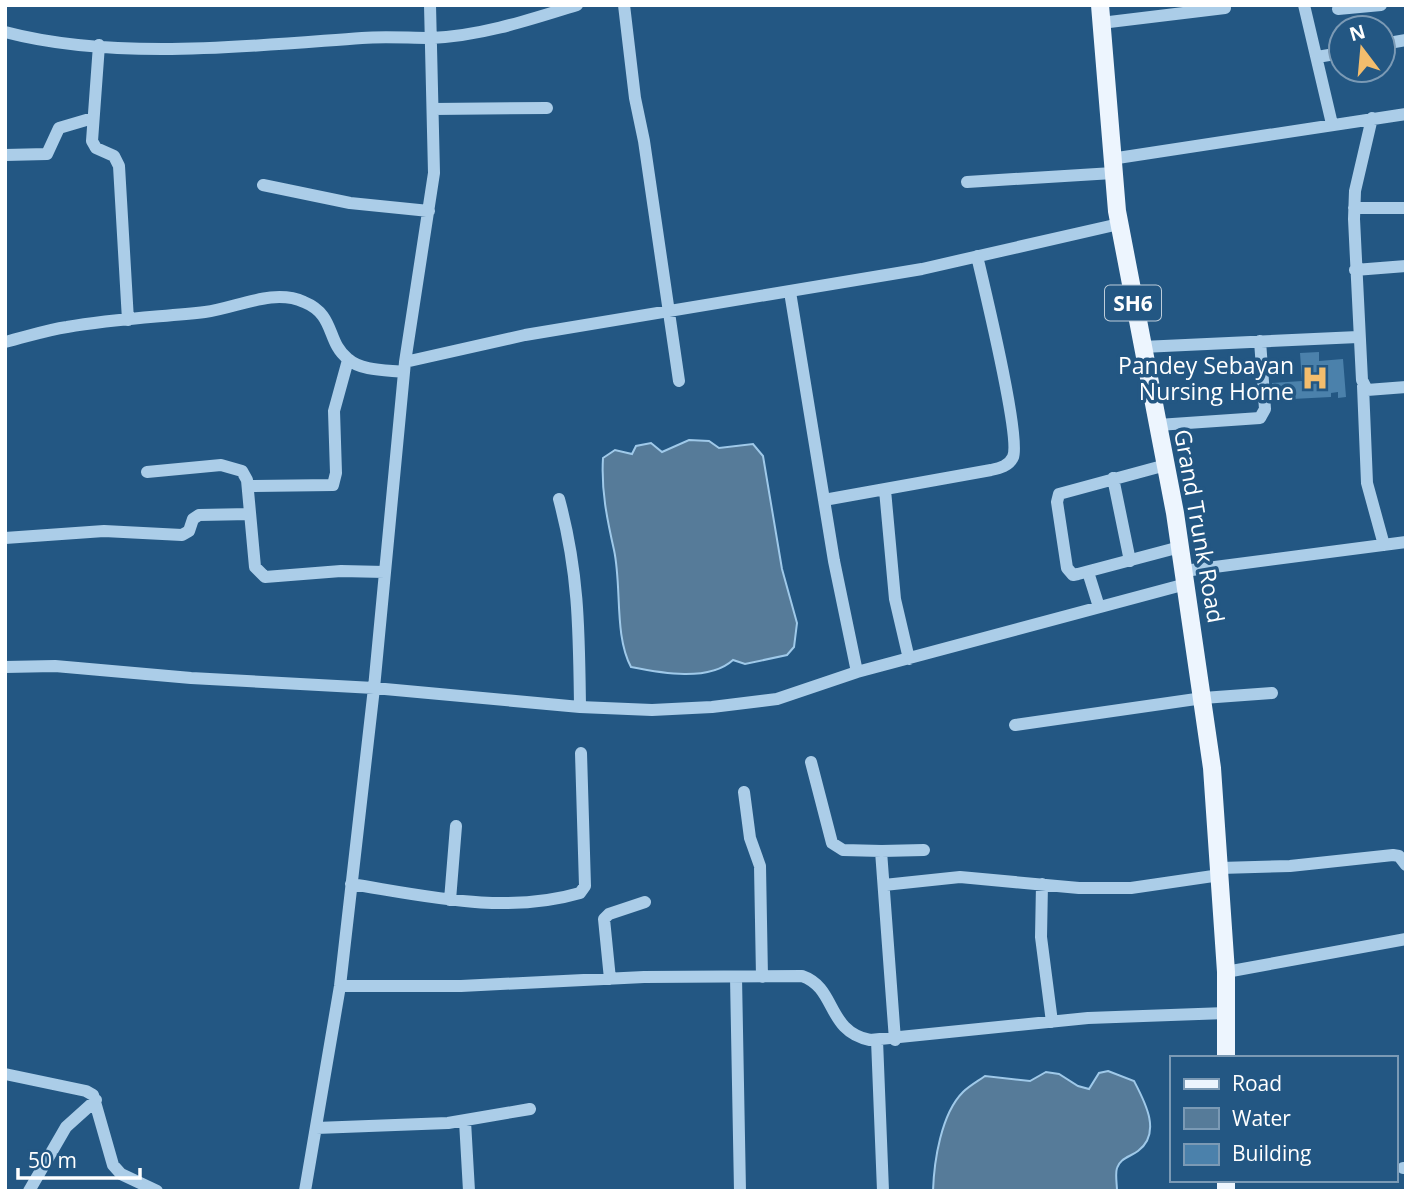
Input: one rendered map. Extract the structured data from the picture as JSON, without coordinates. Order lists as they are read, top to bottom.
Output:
{
  "streets": {
    "main road": ["SH6", "Grand Trunk Road"]
  },
  "places": {
    "hospital": ["Pandey Sebayan Nursing Home"]
  },
  "legend": ["Road", "Water", "Building"],
  "scale_bar": "50 m",
  "north": "top"
}
